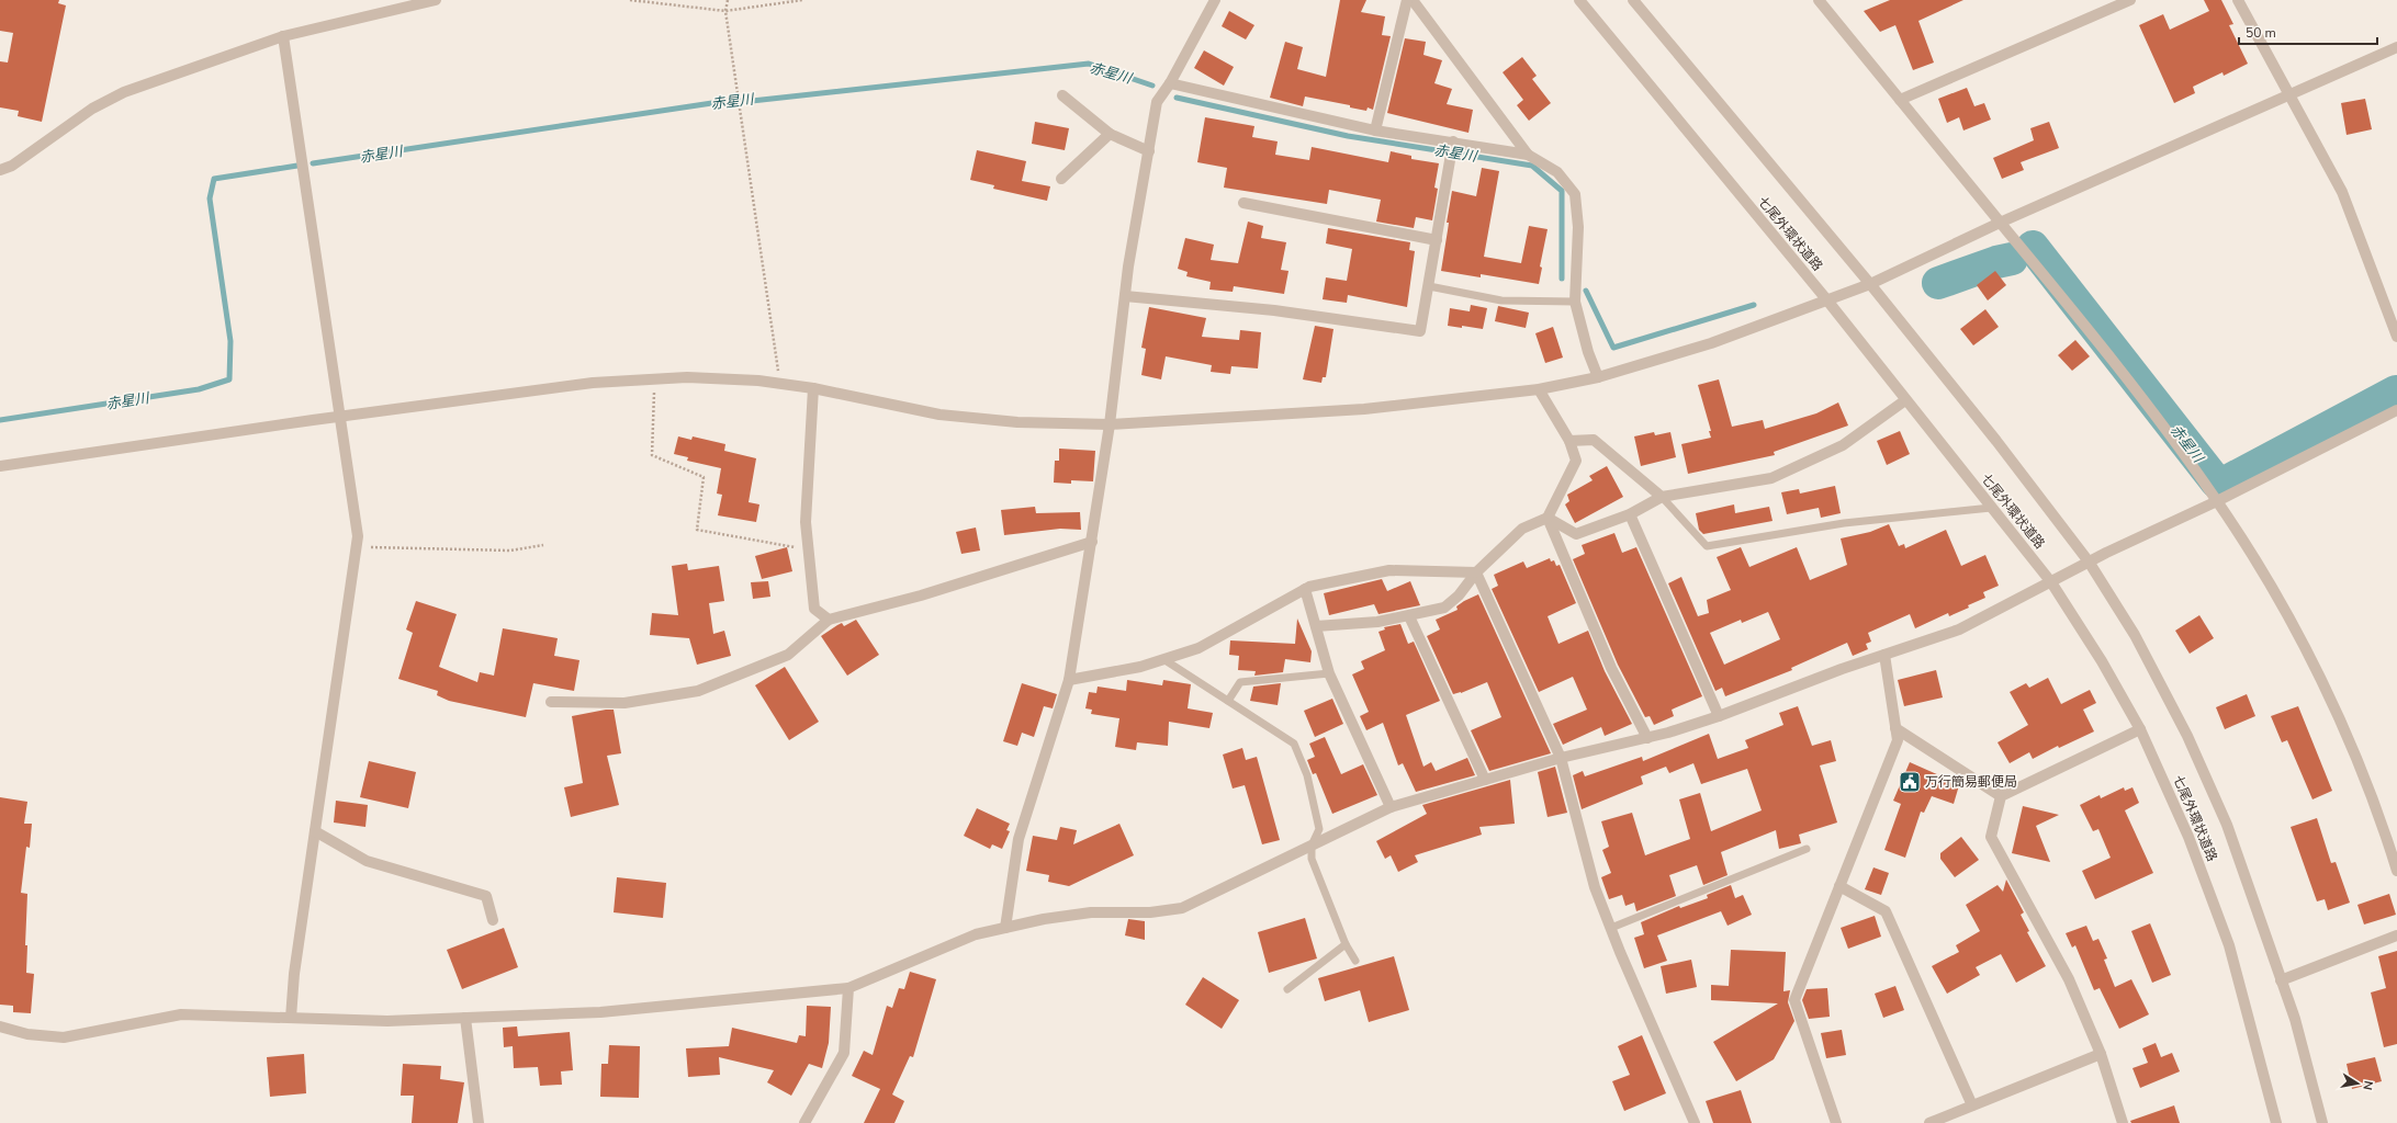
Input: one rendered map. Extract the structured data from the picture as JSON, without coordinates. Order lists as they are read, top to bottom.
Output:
{
  "streets": {
    "street": ["七尾外環状道路"]
  },
  "water": ["赤星川"],
  "places": {
    "public building": ["万行簡易郵便局"]
  },
  "scale_bar": "50 m",
  "north": "right"
}
